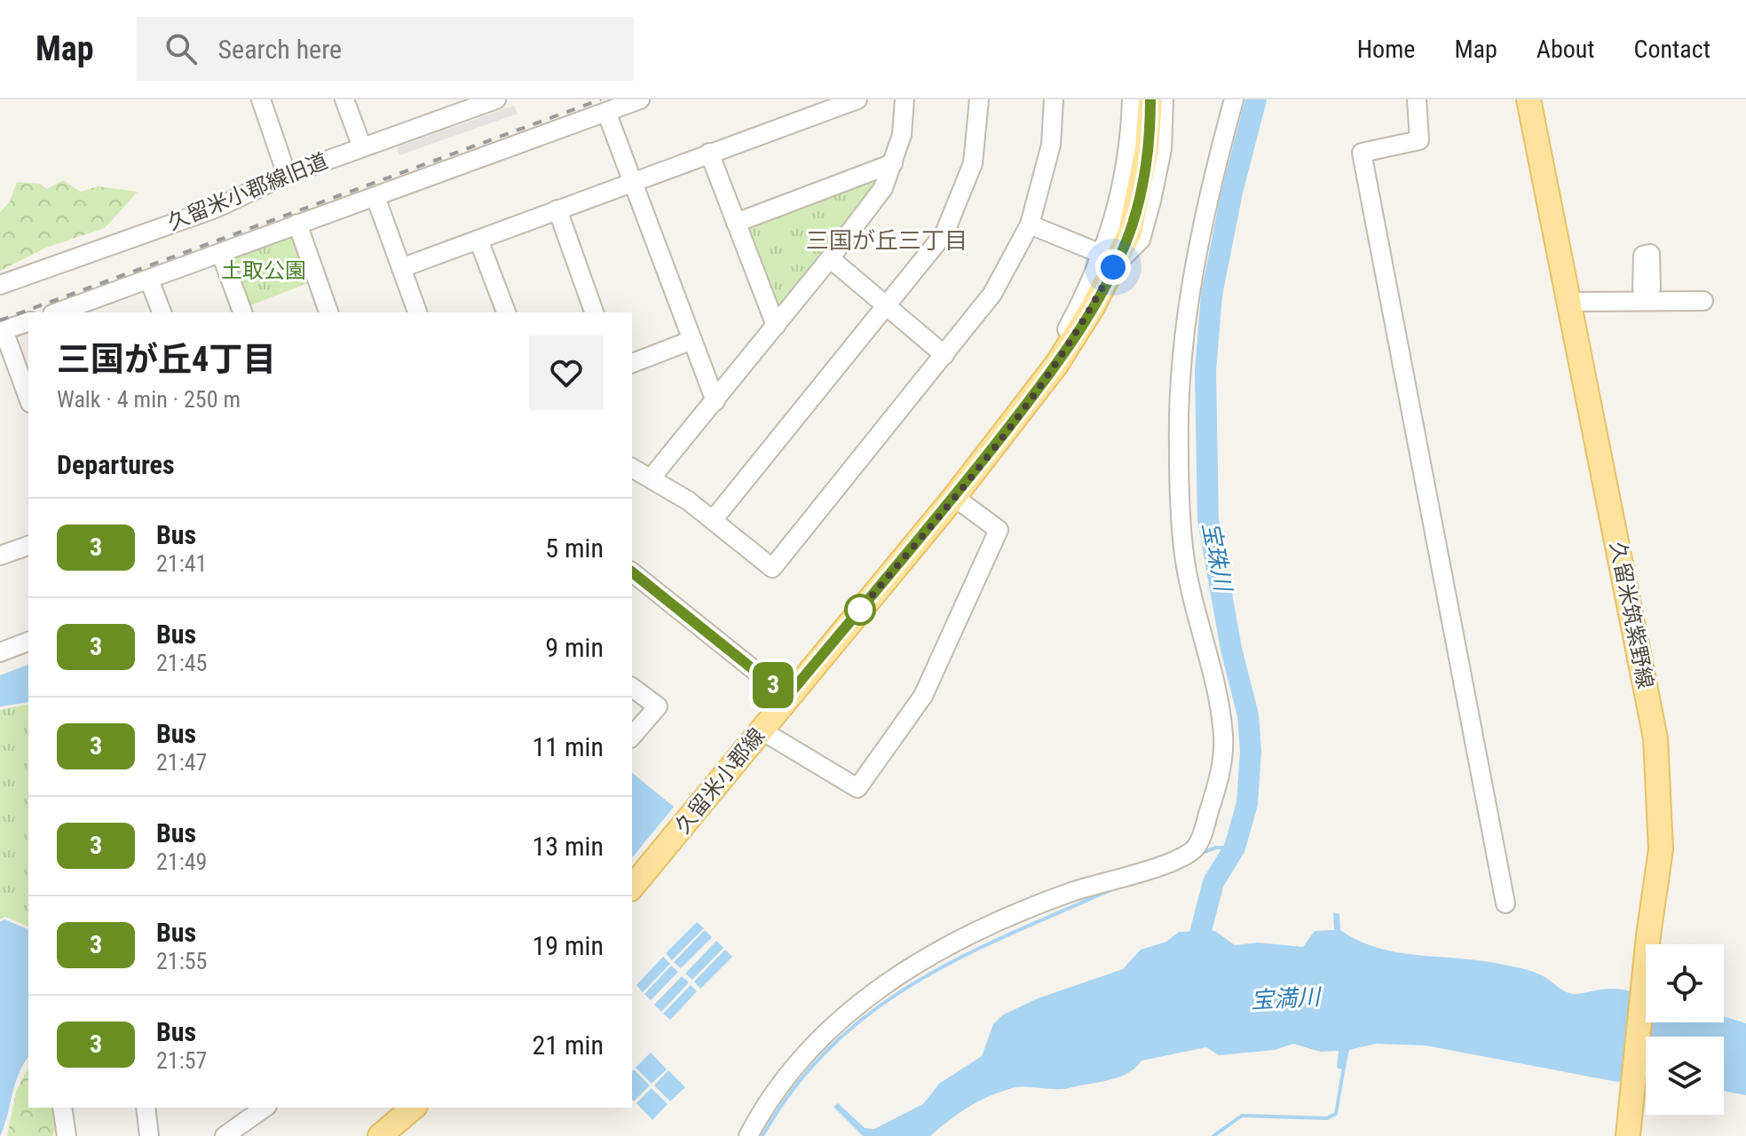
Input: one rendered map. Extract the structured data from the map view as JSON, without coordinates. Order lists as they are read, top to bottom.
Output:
{
  "streets": {
    "main road": ["久留米筑紫野線", "久留米小郡線"],
    "street": ["久留米小郡線旧道"]
  },
  "districts": ["三国が丘三丁目"],
  "water": ["宝珠川", "宝満川"],
  "parks": ["土取公園"],
  "lines": ["bus line 3"],
  "page": {
    "header": "Map",
    "search": "Search here",
    "nav": [
      "Home",
      "Map",
      "About",
      "Contact"
    ],
    "on_map": "3",
    "heading": [
      ["三国が丘4丁目", "Walk · 4 min · 250 m"],
      "Departures"
    ],
    "list": [
      {
        "mark": "3",
        "name": "Bus",
        "note": "21:41",
        "value": "5 min"
      },
      {
        "mark": "3",
        "name": "Bus",
        "note": "21:45",
        "value": "9 min"
      },
      {
        "mark": "3",
        "name": "Bus",
        "note": "21:47",
        "value": "11 min"
      },
      {
        "mark": "3",
        "name": "Bus",
        "note": "21:49",
        "value": "13 min"
      },
      {
        "mark": "3",
        "name": "Bus",
        "note": "21:55",
        "value": "19 min"
      },
      {
        "mark": "3",
        "name": "Bus",
        "note": "21:57",
        "value": "21 min"
      }
    ]
  }
}
